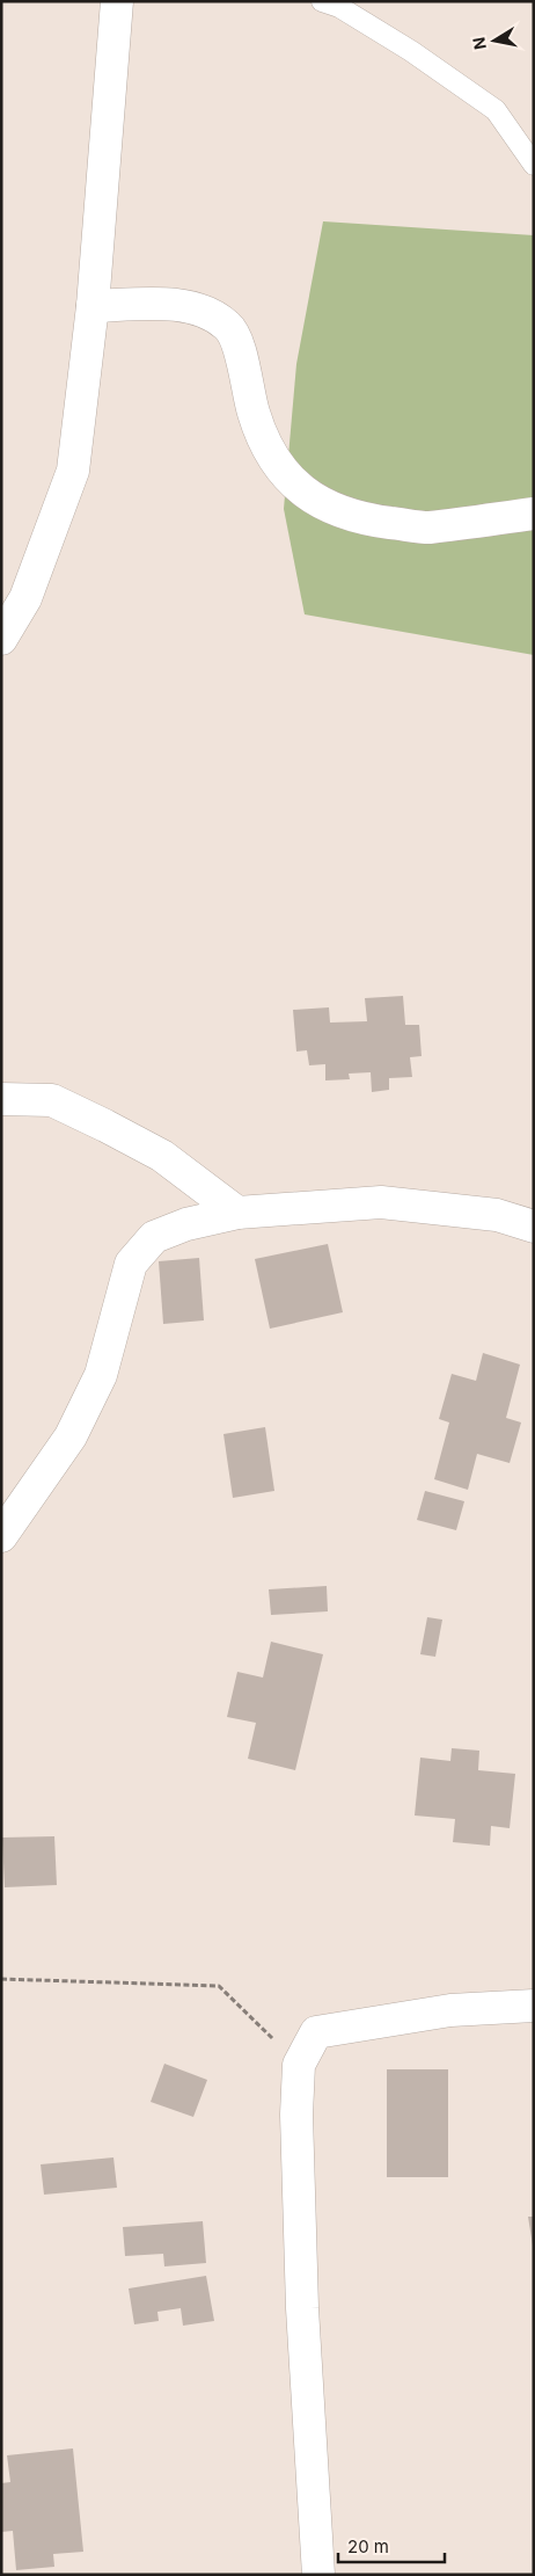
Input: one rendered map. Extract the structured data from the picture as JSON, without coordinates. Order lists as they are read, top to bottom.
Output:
{
  "scale_bar": "20 m",
  "north": "left"
}
